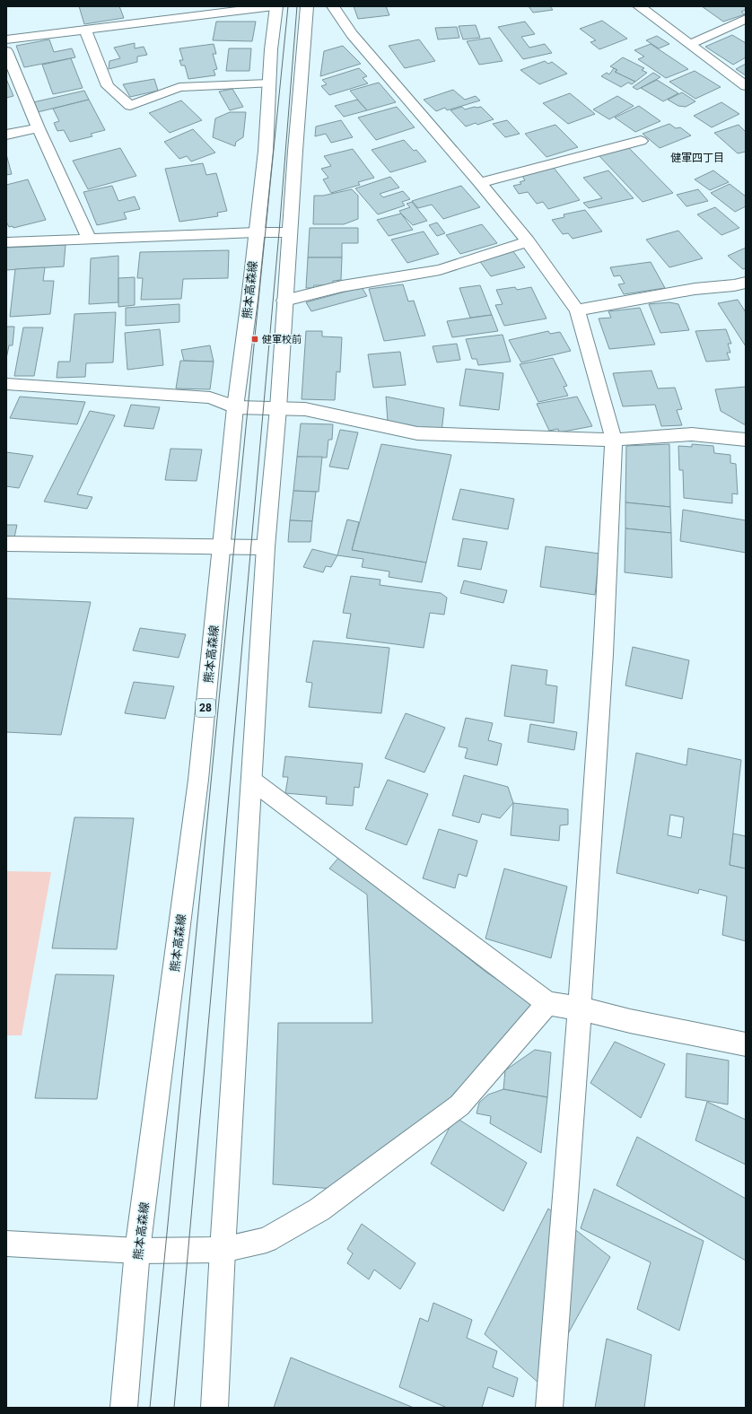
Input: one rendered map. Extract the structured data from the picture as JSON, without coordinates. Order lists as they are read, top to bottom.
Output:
{
  "streets": {
    "street": ["熊本高森線", "28"]
  },
  "districts": ["健軍四丁目"],
  "places": {
    "transit": ["健軍校前"]
  }
}
